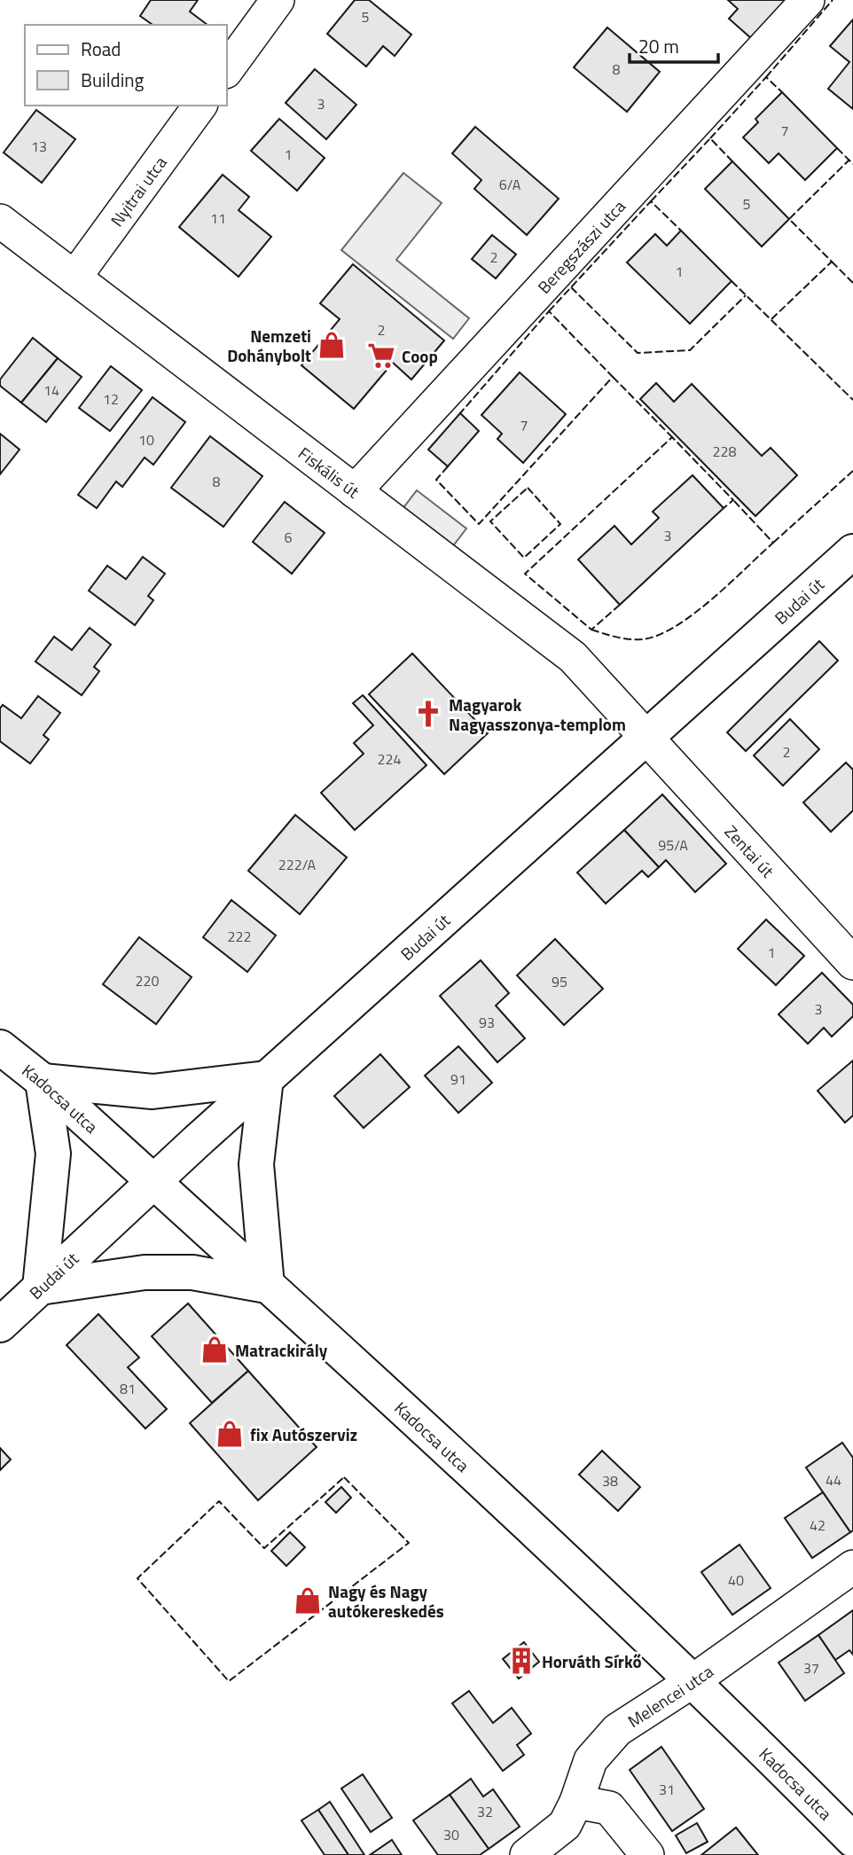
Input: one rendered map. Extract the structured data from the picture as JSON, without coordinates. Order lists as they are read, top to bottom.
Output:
{
  "streets": {
    "main road": ["Budai út", "Kadocsa utca"],
    "street": [
      "Nyitrai utca",
      "Beregszászi utca",
      "Fiskális út",
      "Zentai út",
      "Melencei utca"
    ]
  },
  "crossings": [
    ["Nyitrai utca", "Fiskális út"],
    ["Beregszászi utca", "Fiskális út"],
    ["Fiskális út", "Budai út"],
    ["Fiskális út", "Zentai út"],
    ["Budai út", "Zentai út"],
    ["Budai út", "Kadocsa utca"],
    ["Kadocsa utca", "Melencei utca"]
  ],
  "places": {
    "shop": [
      "Nemzeti Dohánybolt",
      "Matrackirály",
      "fix Autószerviz",
      "Nagy és Nagy autókereskedés"
    ],
    "supermarket": ["Coop"],
    "church": ["Magyarok Nagyasszonya-templom"],
    "building": ["Horváth Sírkő"]
  },
  "house_numbers": [
    "5",
    "8",
    "3",
    "7",
    "13",
    "1",
    "6/A",
    "5",
    "11",
    "2",
    "1",
    "2",
    "14",
    "12",
    "7",
    "10",
    "228",
    "8",
    "3",
    "6",
    "2",
    "224",
    "95/A",
    "222/A",
    "222",
    "1",
    "220",
    "95",
    "3",
    "93",
    "91",
    "81",
    "44",
    "38",
    "42",
    "40",
    "37",
    "31",
    "32",
    "30"
  ],
  "legend": ["Road", "Building"],
  "scale_bar": "20 m"
}
